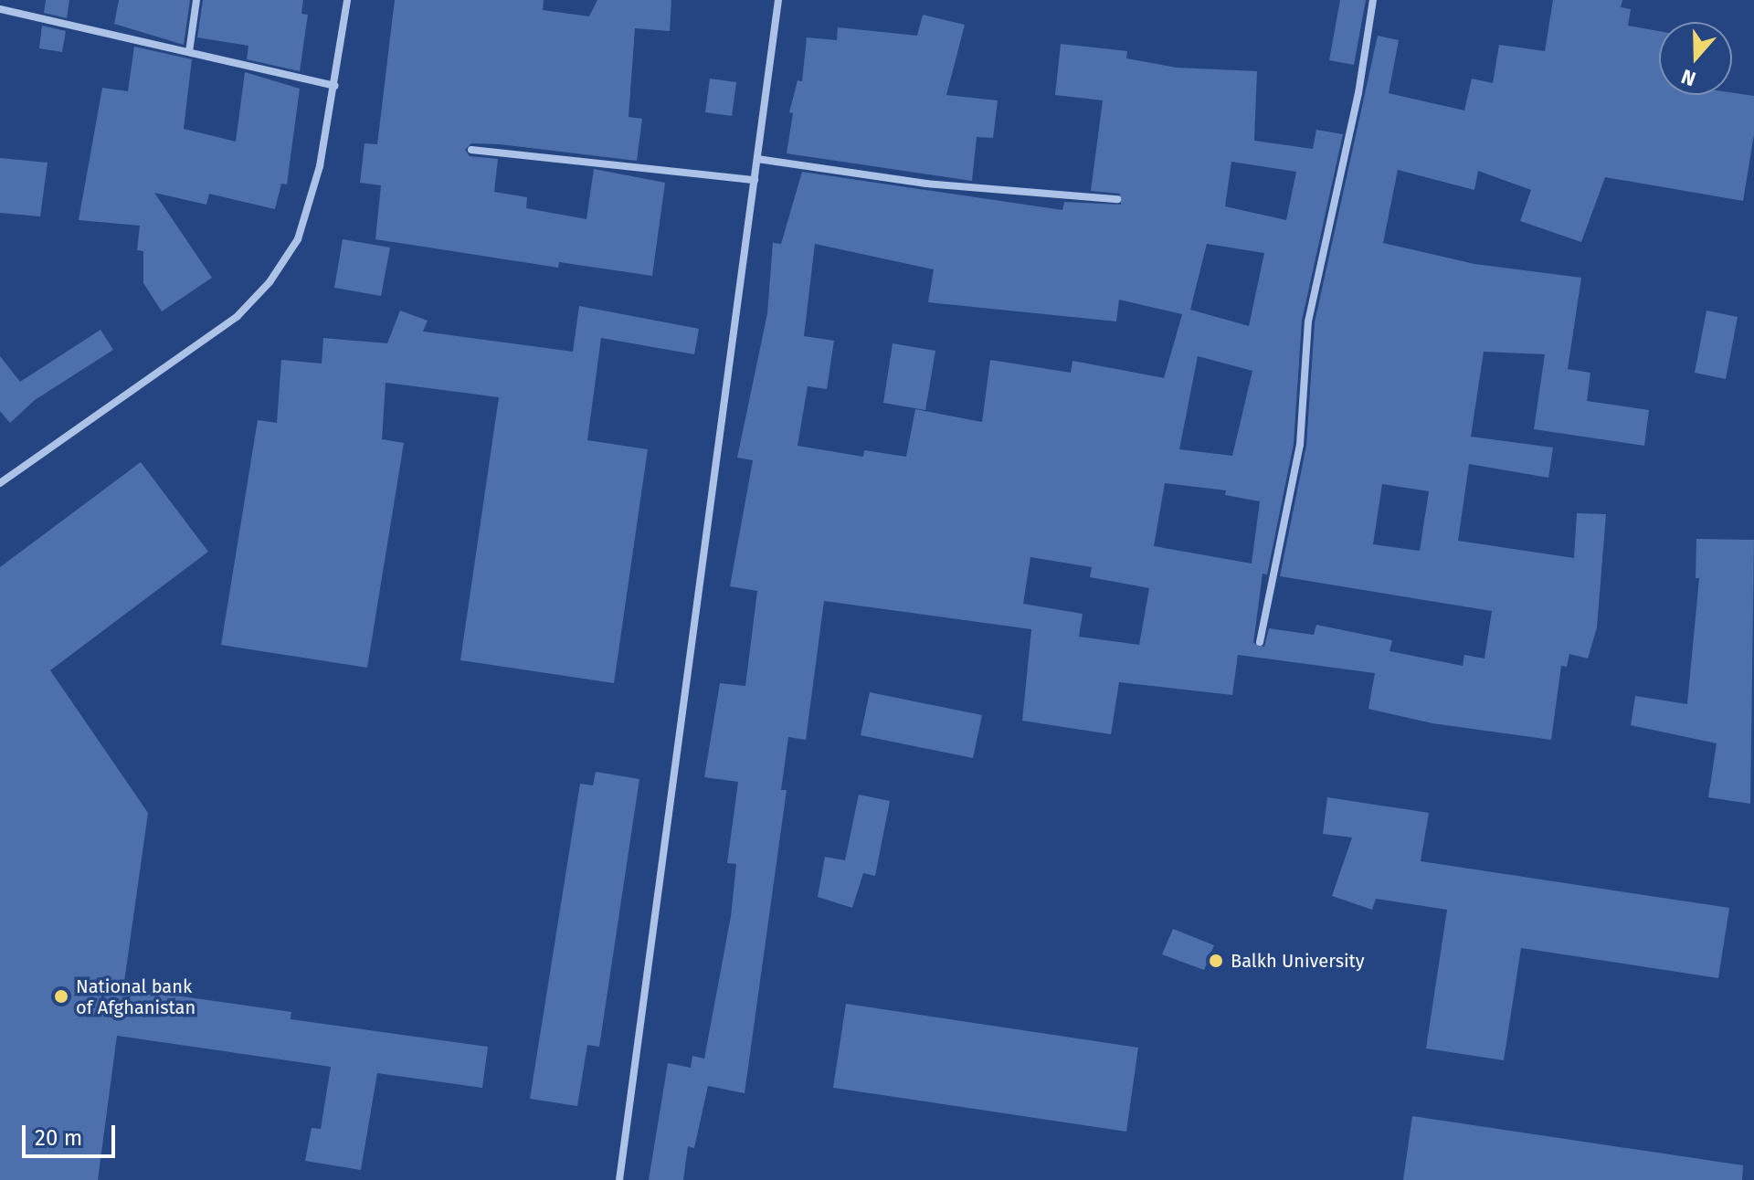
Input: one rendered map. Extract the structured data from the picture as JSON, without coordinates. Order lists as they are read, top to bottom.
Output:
{
  "places": ["Balkh University", "National bank of Afghanistan"],
  "scale_bar": "20 m",
  "north": "bottom"
}
